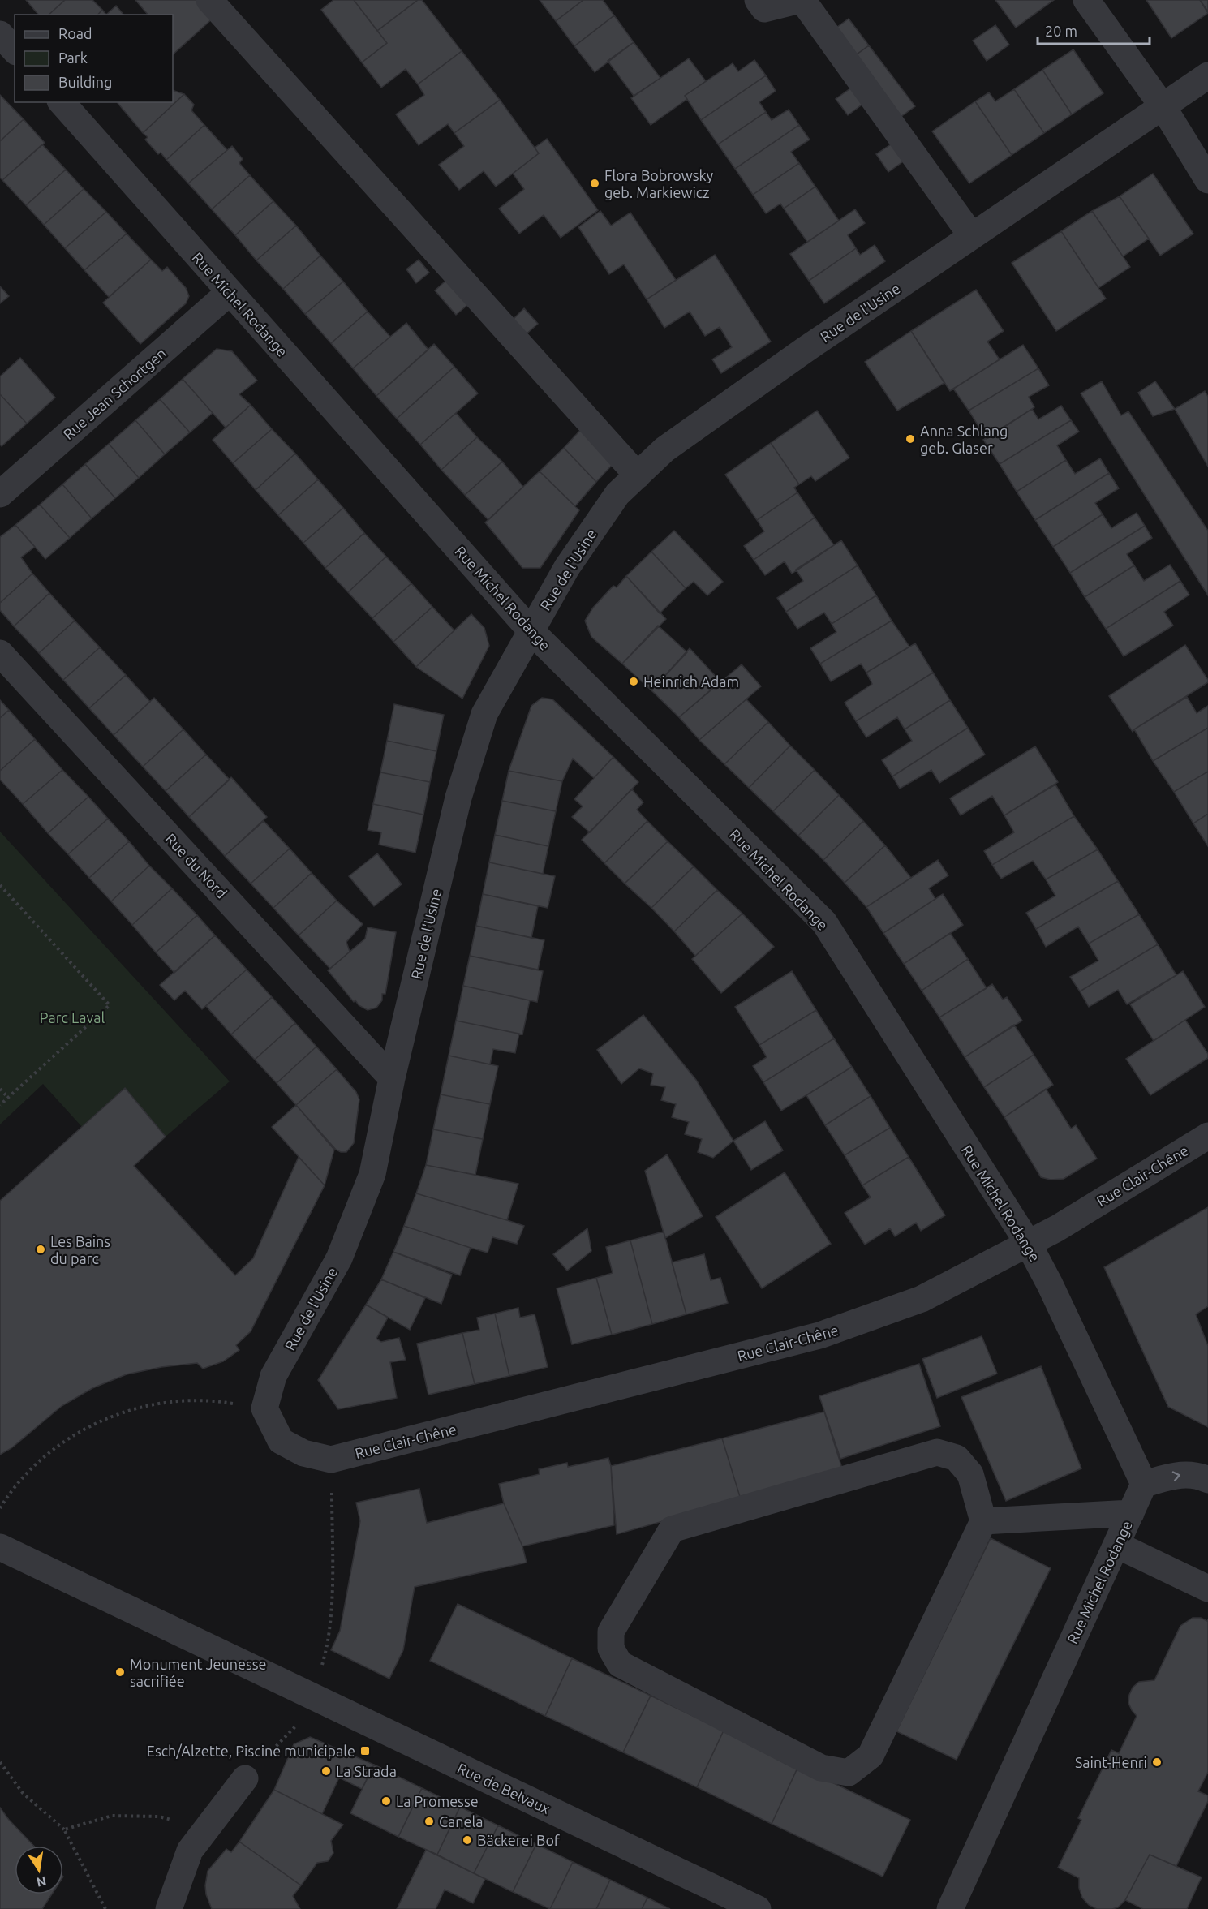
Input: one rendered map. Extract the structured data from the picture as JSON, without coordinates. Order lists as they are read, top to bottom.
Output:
{
  "streets": {
    "street": [
      "Rue Michel Rodange",
      "Rue de l'Usine",
      "Rue Jean Schortgen",
      "Rue du Nord",
      "Rue Clair-Chêne",
      "Rue de Belvaux"
    ]
  },
  "crossings": [
    ["Rue Michel Rodange", "Rue de l'Usine"],
    ["Rue Michel Rodange", "Rue Jean Schortgen"],
    ["Rue Michel Rodange", "Rue Clair-Chêne"],
    ["Rue de l'Usine", "Rue du Nord"]
  ],
  "parks": ["Parc Laval"],
  "places": {
    "other": [
      "Flora Bobrowsky geb. Markiewicz",
      "Anna Schlang geb. Glaser",
      "Heinrich Adam",
      "Les Bains du parc",
      "Monument Jeunesse sacrifiée",
      "Saint-Henri",
      "La Strada",
      "La Promesse",
      "Canela",
      "Bäckerei Bof"
    ],
    "transit": ["Esch/Alzette, Piscine municipale"]
  },
  "legend": ["Road", "Park", "Building"],
  "scale_bar": "20 m",
  "north": "bottom"
}
